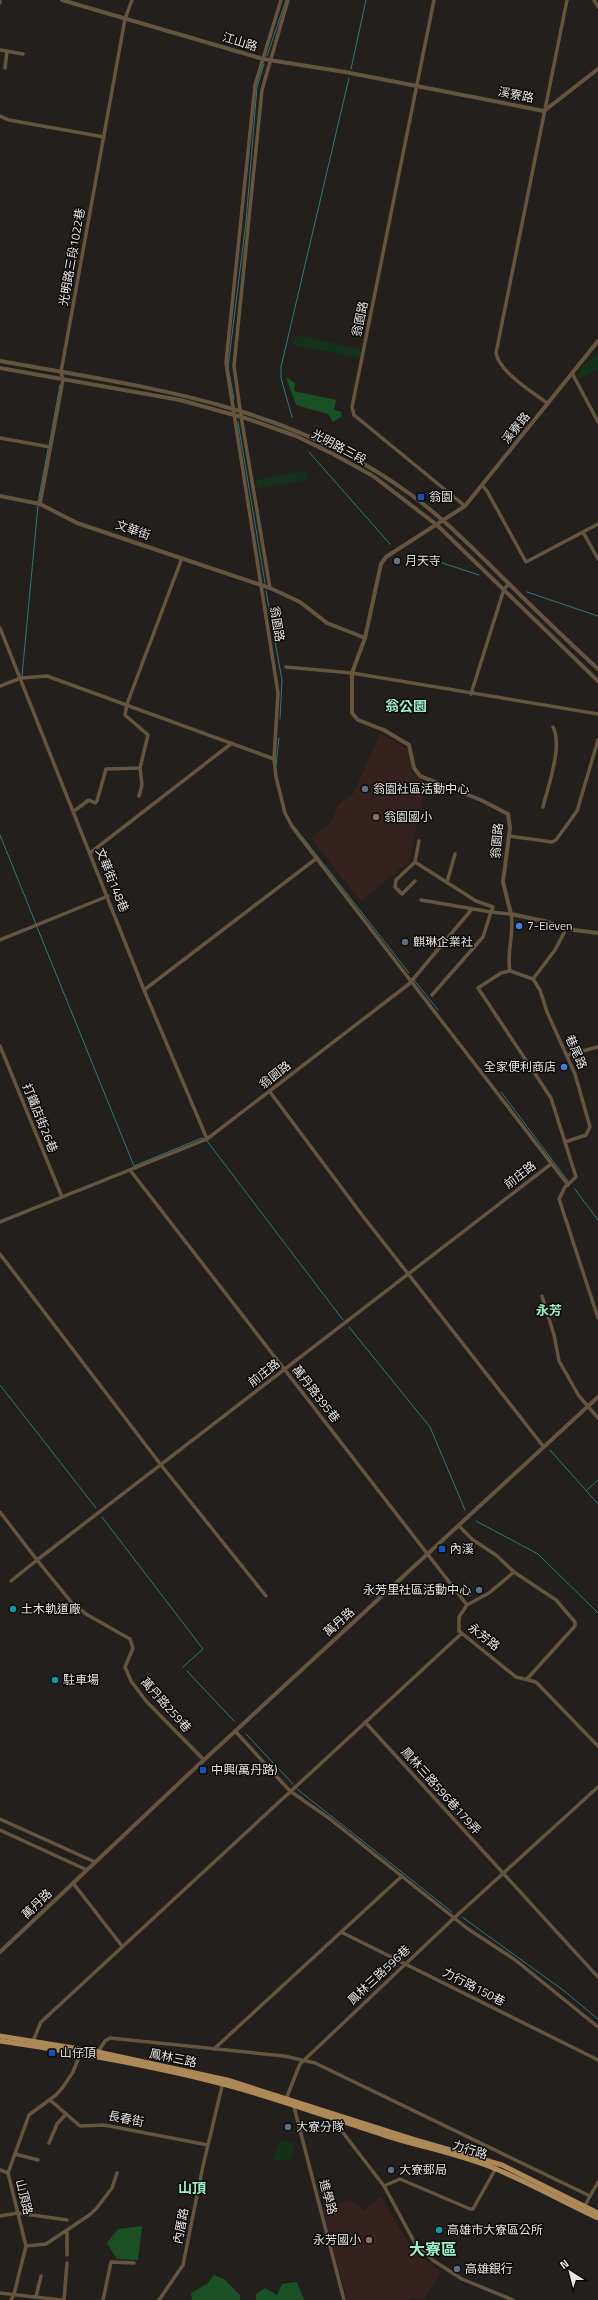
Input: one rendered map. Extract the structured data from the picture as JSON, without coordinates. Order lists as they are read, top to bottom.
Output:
{
  "streets": {
    "main road": ["鳳林三路", "力行路"],
    "street": [
      "江山路",
      "溪寮路",
      "光明路三段1022巷",
      "翁園路",
      "光明路三段",
      "文華街",
      "文華街148巷",
      "巷尾路",
      "打鐵店街26巷",
      "前庄路",
      "萬丹路395巷",
      "萬丹路",
      "永芳路",
      "萬丹路259巷",
      "鳳林三路596巷179弄",
      "鳳林三路596巷",
      "力行路150巷",
      "長春街",
      "山頂路",
      "進學路",
      "內厝路"
    ]
  },
  "crossings": [
    ["江山路", "溪寮路"],
    ["江山路", "光明路三段1022巷"],
    ["江山路", "翁園路"],
    ["溪寮路", "翁園路"],
    ["溪寮路", "光明路三段"],
    ["光明路三段1022巷", "光明路三段"],
    ["光明路三段1022巷", "文華街"],
    ["翁園路", "光明路三段"],
    ["翁園路", "文華街"],
    ["翁園路", "文華街148巷"],
    ["翁園路", "打鐵店街26巷"],
    ["翁園路", "前庄路"],
    ["翁園路", "萬丹路395巷"],
    ["前庄路", "萬丹路395巷"],
    ["前庄路", "萬丹路259巷"],
    ["萬丹路395巷", "萬丹路"],
    ["萬丹路395巷", "永芳路"],
    ["萬丹路", "萬丹路259巷"],
    ["鳳林三路596巷179弄", "鳳林三路596巷"],
    ["鳳林三路596巷", "力行路150巷"],
    ["鳳林三路596巷", "鳳林三路"],
    ["鳳林三路", "力行路"],
    ["鳳林三路", "山頂路"],
    ["鳳林三路", "進學路"],
    ["鳳林三路", "內厝路"],
    ["長春街", "山頂路"],
    ["長春街", "內厝路"]
  ],
  "districts": [
    "翁公園",
    "永芳",
    "山頂",
    "大寮區"
  ],
  "places": {
    "transit": [
      "翁園",
      "內溪",
      "中興(萬丹路)",
      "山仔頂"
    ],
    "other": [
      "月天寺",
      "翁園社區活動中心",
      "翁園國小",
      "7-Eleven",
      "麒琳企業社",
      "全家便利商店",
      "永芳里社區活動中心",
      "土木軌道廠",
      "駐車場",
      "大寮分隊",
      "大寮郵局",
      "高雄市大寮區公所",
      "永芳國小",
      "高雄銀行"
    ]
  },
  "north": "top left"
}
